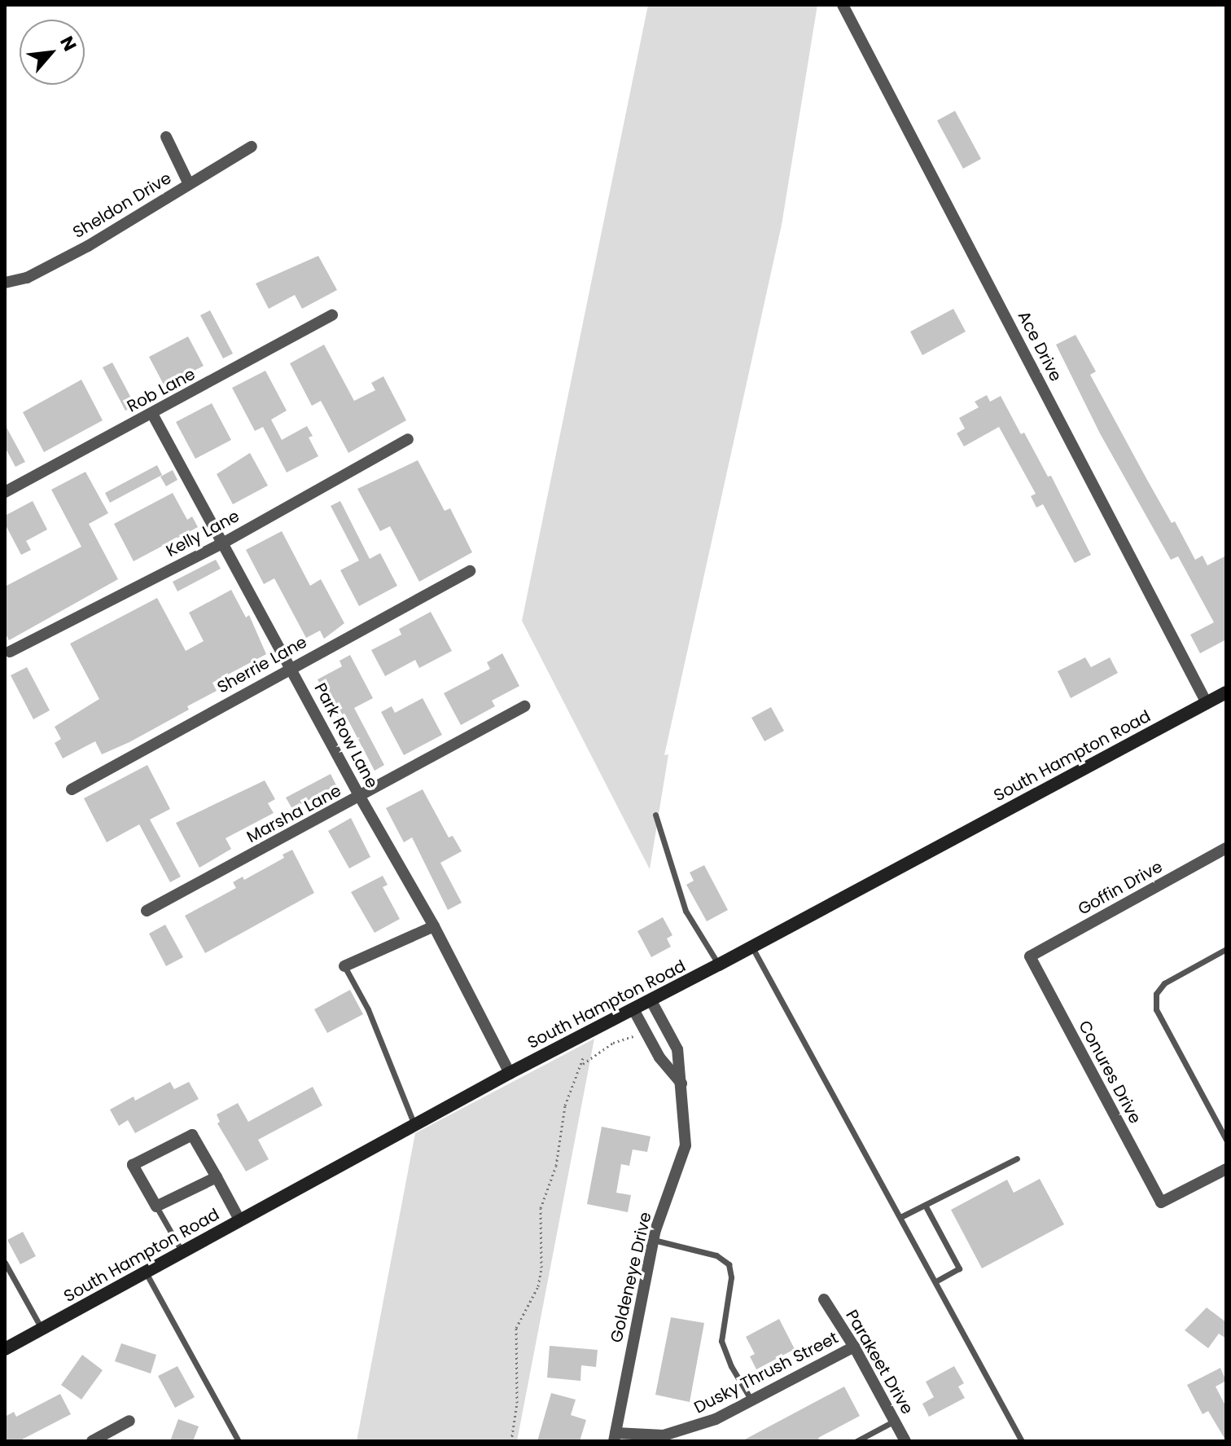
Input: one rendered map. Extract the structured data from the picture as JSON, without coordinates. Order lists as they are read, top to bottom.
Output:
{
  "streets": {
    "main road": ["South Hampton Road"],
    "street": [
      "Sheldon Drive",
      "Ace Drive",
      "Rob Lane",
      "Kelly Lane",
      "Sherrie Lane",
      "Park Row Lane",
      "Marsha Lane",
      "Goffin Drive",
      "Conures Drive",
      "Goldeneye Drive",
      "Parakeet Drive",
      "Dusky Thrush Street"
    ]
  },
  "crossings": [
    ["Ace Drive", "South Hampton Road"],
    ["Rob Lane", "Park Row Lane"],
    ["Kelly Lane", "Park Row Lane"],
    ["Sherrie Lane", "Park Row Lane"],
    ["Park Row Lane", "South Hampton Road"],
    ["Park Row Lane", "Marsha Lane"],
    ["South Hampton Road", "Goldeneye Drive"],
    ["Goffin Drive", "Conures Drive"],
    ["Goldeneye Drive", "Dusky Thrush Street"],
    ["Parakeet Drive", "Dusky Thrush Street"]
  ],
  "north": "top right"
}
